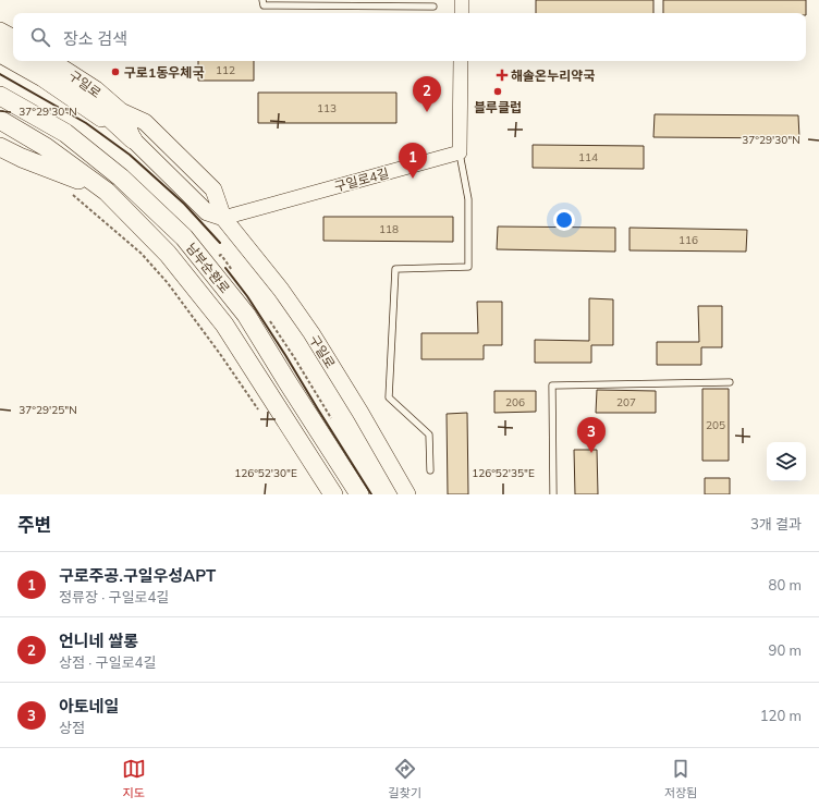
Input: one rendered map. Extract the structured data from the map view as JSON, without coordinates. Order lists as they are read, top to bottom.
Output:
{
  "streets": {
    "main road": ["구일로", "남부순환로"],
    "street": ["구일로4길"]
  },
  "crossings": [
    ["구일로", "구일로4길"]
  ],
  "places": {
    "other": ["구로1동우체국", "블루클럽"],
    "health": ["해솔온누리약국"]
  },
  "house_numbers": [
    "112",
    "113",
    "114",
    "118",
    "116",
    "206",
    "207",
    "205"
  ],
  "page": {
    "search": "장소 검색",
    "pins": ["2", "1", "3"],
    "heading": ["주변", "3개 결과"],
    "list": [
      {
        "mark": "1",
        "name": "구로주공.구일우성APT",
        "note": "정류장 · 구일로4길",
        "value": "80 m"
      },
      {
        "mark": "2",
        "name": "언니네 쌀롱",
        "note": "상점 · 구일로4길",
        "value": "90 m"
      },
      {
        "mark": "3",
        "name": "아토네일",
        "note": "상점",
        "value": "120 m"
      }
    ],
    "nav": ["지도", "길찾기", "저장됨"]
  },
  "coordinates": [
    "37°29'30\"N",
    "37°29'25\"N",
    "126°52'30\"E",
    "126°52'35\"E"
  ]
}
